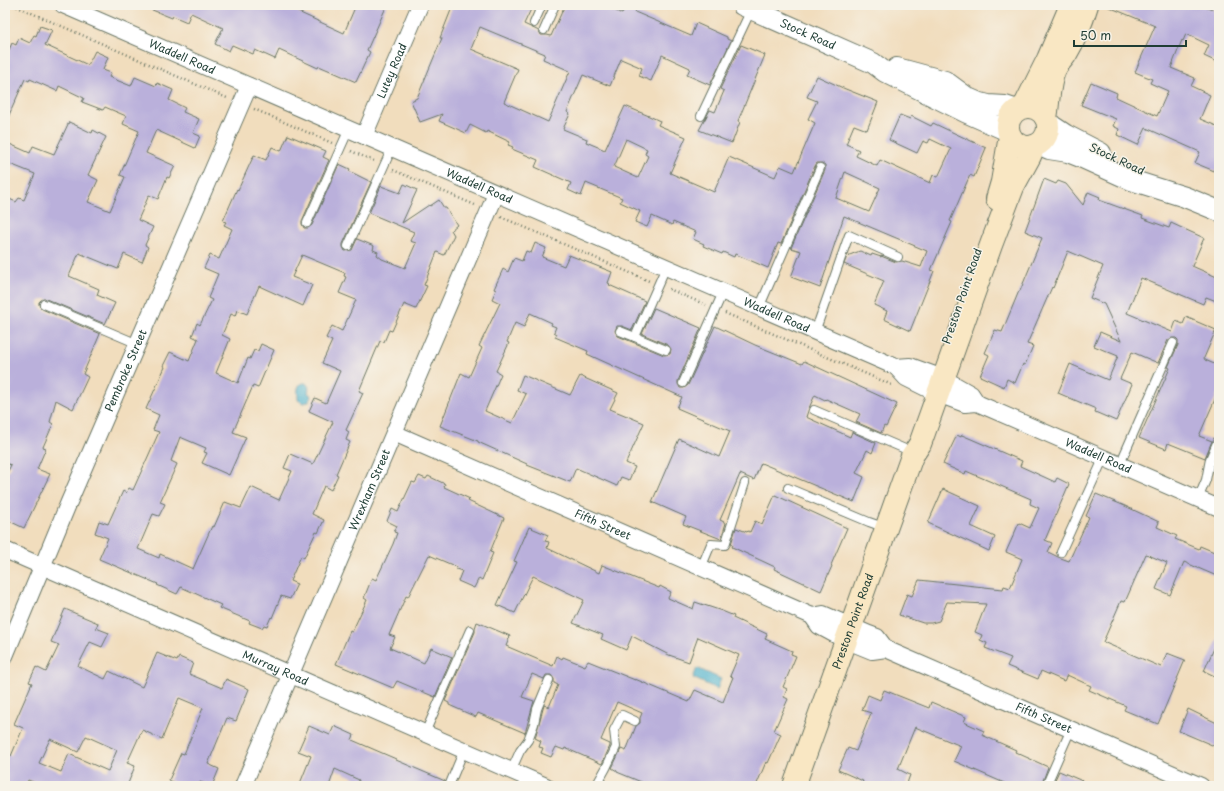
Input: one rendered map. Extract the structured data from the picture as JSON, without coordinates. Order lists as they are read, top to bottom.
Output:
{
  "streets": {
    "main road": ["Stock Road", "Preston Point Road"],
    "street": [
      "Waddell Road",
      "Lutey Road",
      "Pembroke Street",
      "Wrexham Street",
      "Fifth Street",
      "Murray Road"
    ]
  },
  "crossings": [
    ["Stock Road", "Preston Point Road"],
    ["Waddell Road", "Lutey Road"],
    ["Waddell Road", "Preston Point Road"],
    ["Waddell Road", "Pembroke Street"],
    ["Waddell Road", "Wrexham Street"],
    ["Preston Point Road", "Fifth Street"],
    ["Pembroke Street", "Murray Road"],
    ["Wrexham Street", "Fifth Street"],
    ["Wrexham Street", "Murray Road"]
  ],
  "scale_bar": "50 m"
}
